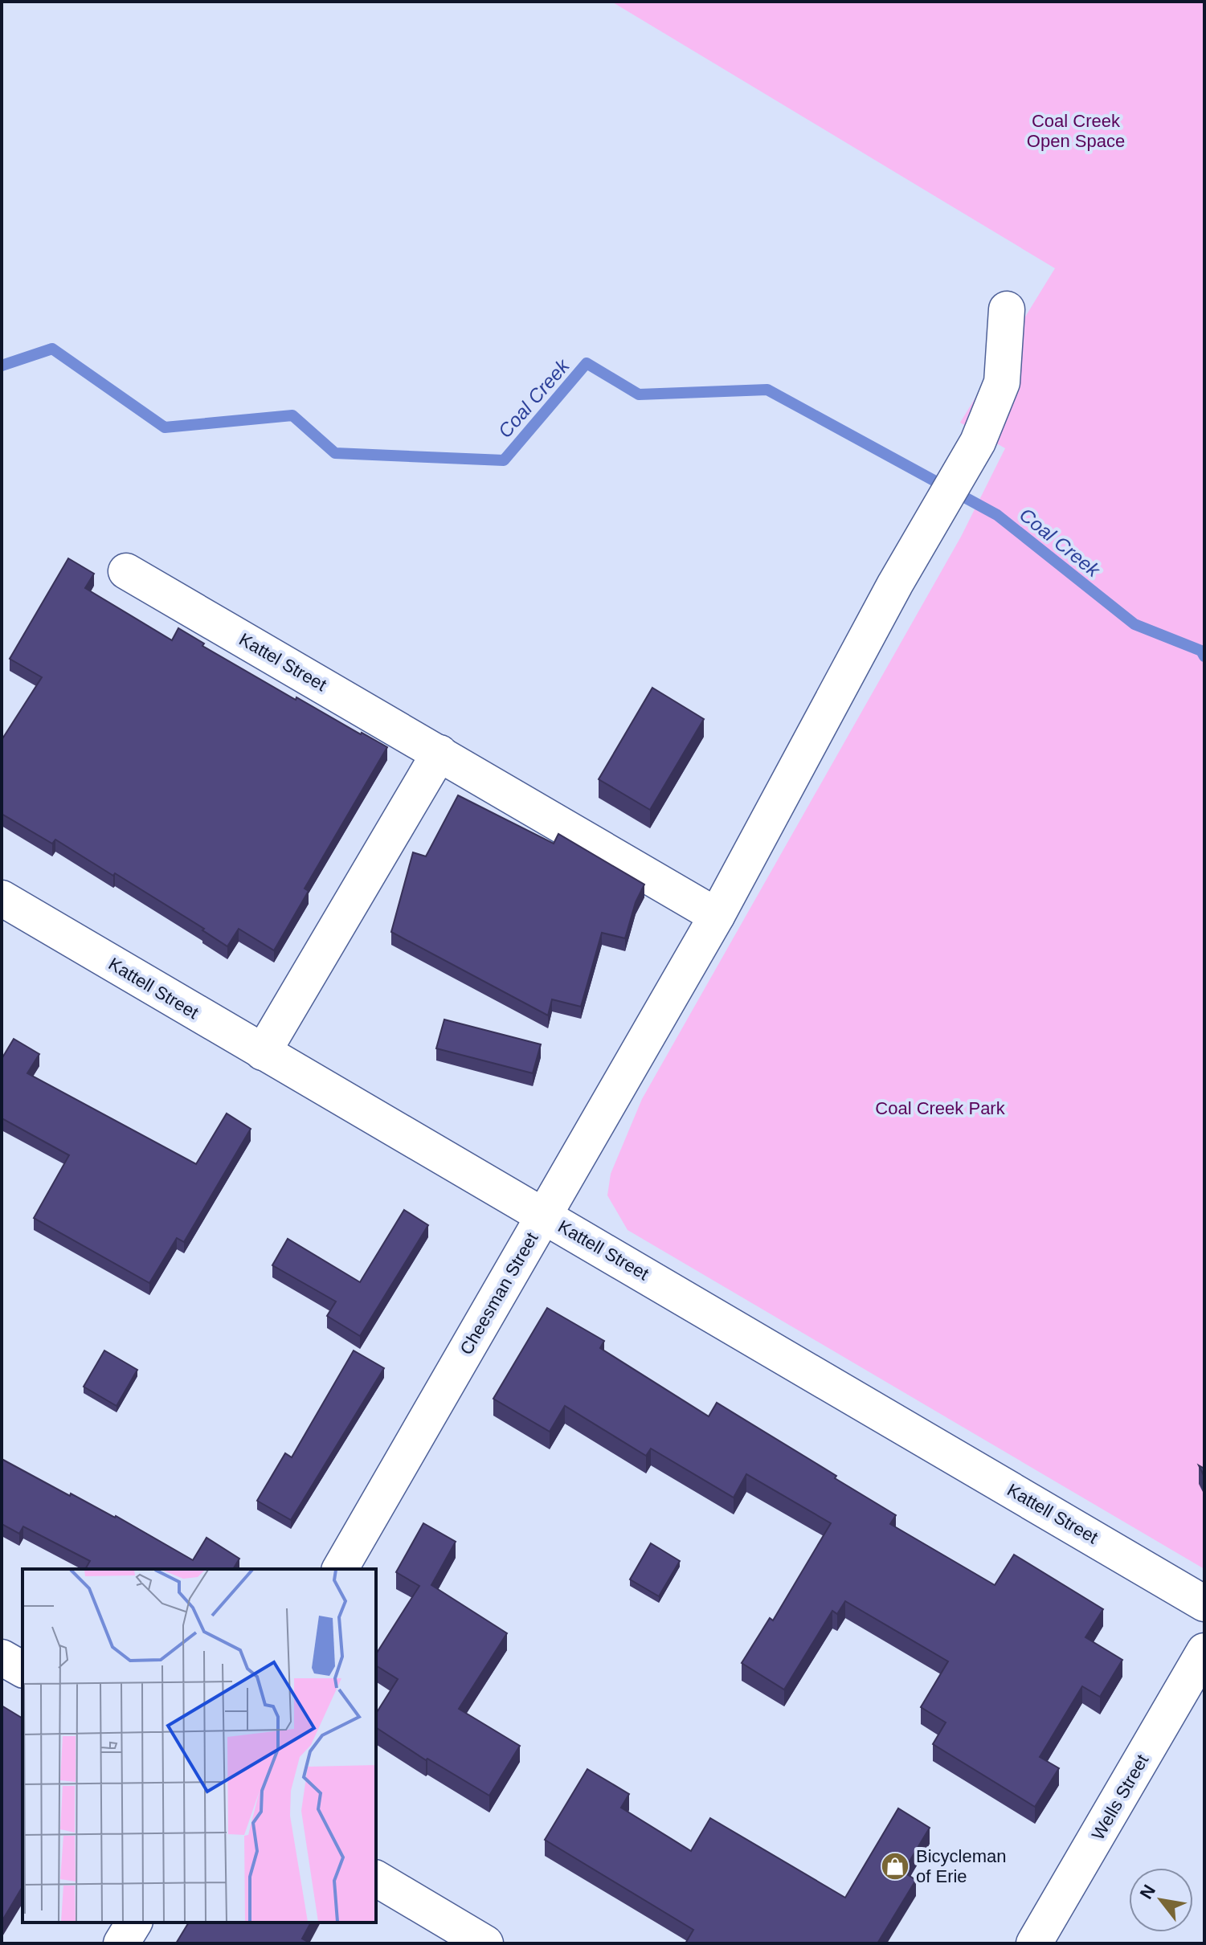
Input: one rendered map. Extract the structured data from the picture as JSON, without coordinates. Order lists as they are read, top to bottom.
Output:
{
  "streets": {
    "street": [
      "Kattel Street",
      "Kattell Street",
      "Cheesman Street",
      "Wells Street"
    ]
  },
  "crossings": [
    ["Kattel Street", "Cheesman Street"],
    ["Kattell Street", "Cheesman Street"]
  ],
  "water": ["Coal Creek"],
  "parks": ["Coal Creek Open Space", "Coal Creek Park"],
  "places": {
    "shop": ["Bicycleman of Erie"]
  },
  "north": "top left"
}
